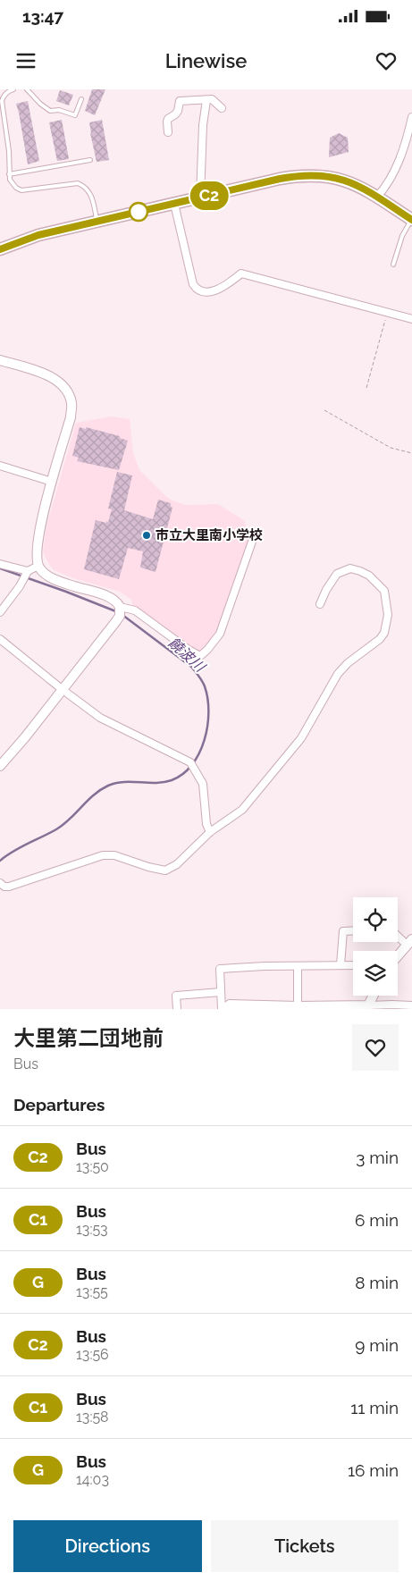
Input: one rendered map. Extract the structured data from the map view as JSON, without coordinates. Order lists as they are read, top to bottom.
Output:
{
  "water": ["饒波川"],
  "places": ["市立大里南小学校"],
  "lines": ["bus line C2"],
  "page": {
    "status": "13:47",
    "header": "Linewise",
    "on_map": "C2",
    "heading": [
      ["大里第二団地前", "Bus"],
      "Departures"
    ],
    "list": [
      {
        "mark": "C2",
        "name": "Bus",
        "note": "13:50",
        "value": "3 min"
      },
      {
        "mark": "C1",
        "name": "Bus",
        "note": "13:53",
        "value": "6 min"
      },
      {
        "mark": "G",
        "name": "Bus",
        "note": "13:55",
        "value": "8 min"
      },
      {
        "mark": "C2",
        "name": "Bus",
        "note": "13:56",
        "value": "9 min"
      },
      {
        "mark": "C1",
        "name": "Bus",
        "note": "13:58",
        "value": "11 min"
      },
      {
        "mark": "G",
        "name": "Bus",
        "note": "14:03",
        "value": "16 min"
      }
    ],
    "buttons": ["Directions", "Tickets"]
  }
}
